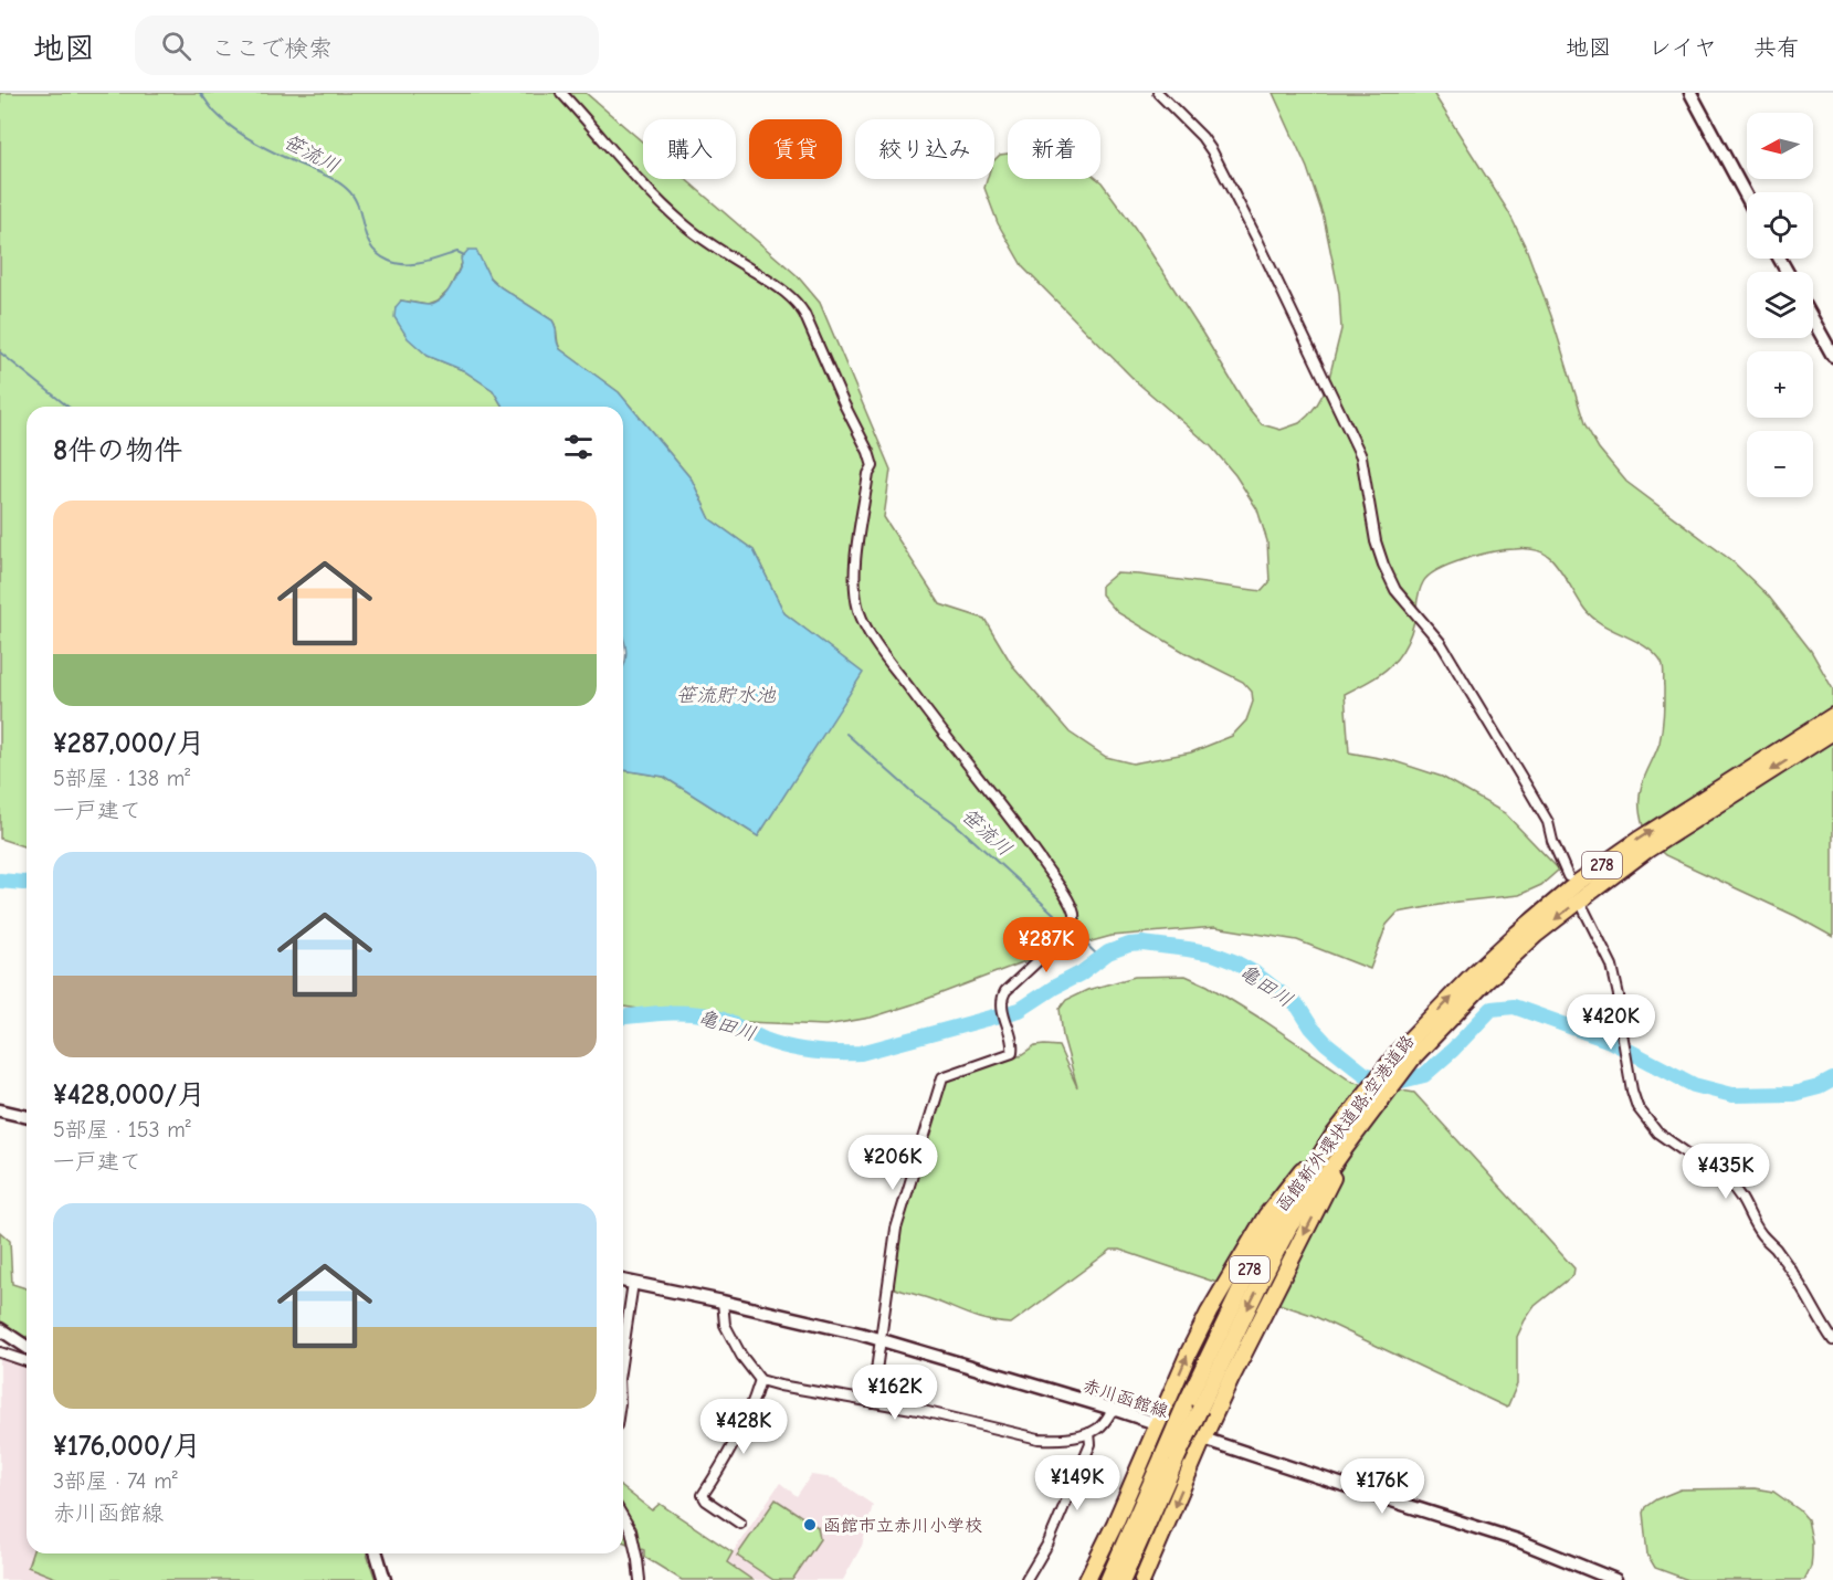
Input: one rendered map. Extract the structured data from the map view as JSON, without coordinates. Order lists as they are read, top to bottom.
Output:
{
  "streets": {
    "highway": ["278", "函館新外環状道路;空港道路"],
    "main road": ["赤川函館線"]
  },
  "water": ["笹流川", "笹流貯水池", "亀田川"],
  "places": ["函館市立赤川小学校"],
  "north": "left",
  "page": {
    "header": "地図",
    "search": "ここで検索",
    "nav": ["地図", "レイヤ", "共有"],
    "map_buttons": ["+", "−"],
    "chip": [
      "購入",
      "賃貸",
      "絞り込み",
      "新着"
    ],
    "heading": "8件の物件",
    "list": [
      {
        "name": "¥287,000/月",
        "note": "5部屋 · 138 m² · 一戸建て"
      },
      {
        "name": "¥428,000/月",
        "note": "5部屋 · 153 m² · 一戸建て"
      },
      {
        "name": "¥176,000/月",
        "note": "3部屋 · 74 m² · 赤川函館線"
      }
    ],
    "price": [
      "¥287K",
      "¥420K",
      "¥206K",
      "¥435K",
      "¥162K",
      "¥428K",
      "¥149K",
      "¥176K"
    ]
  }
}
